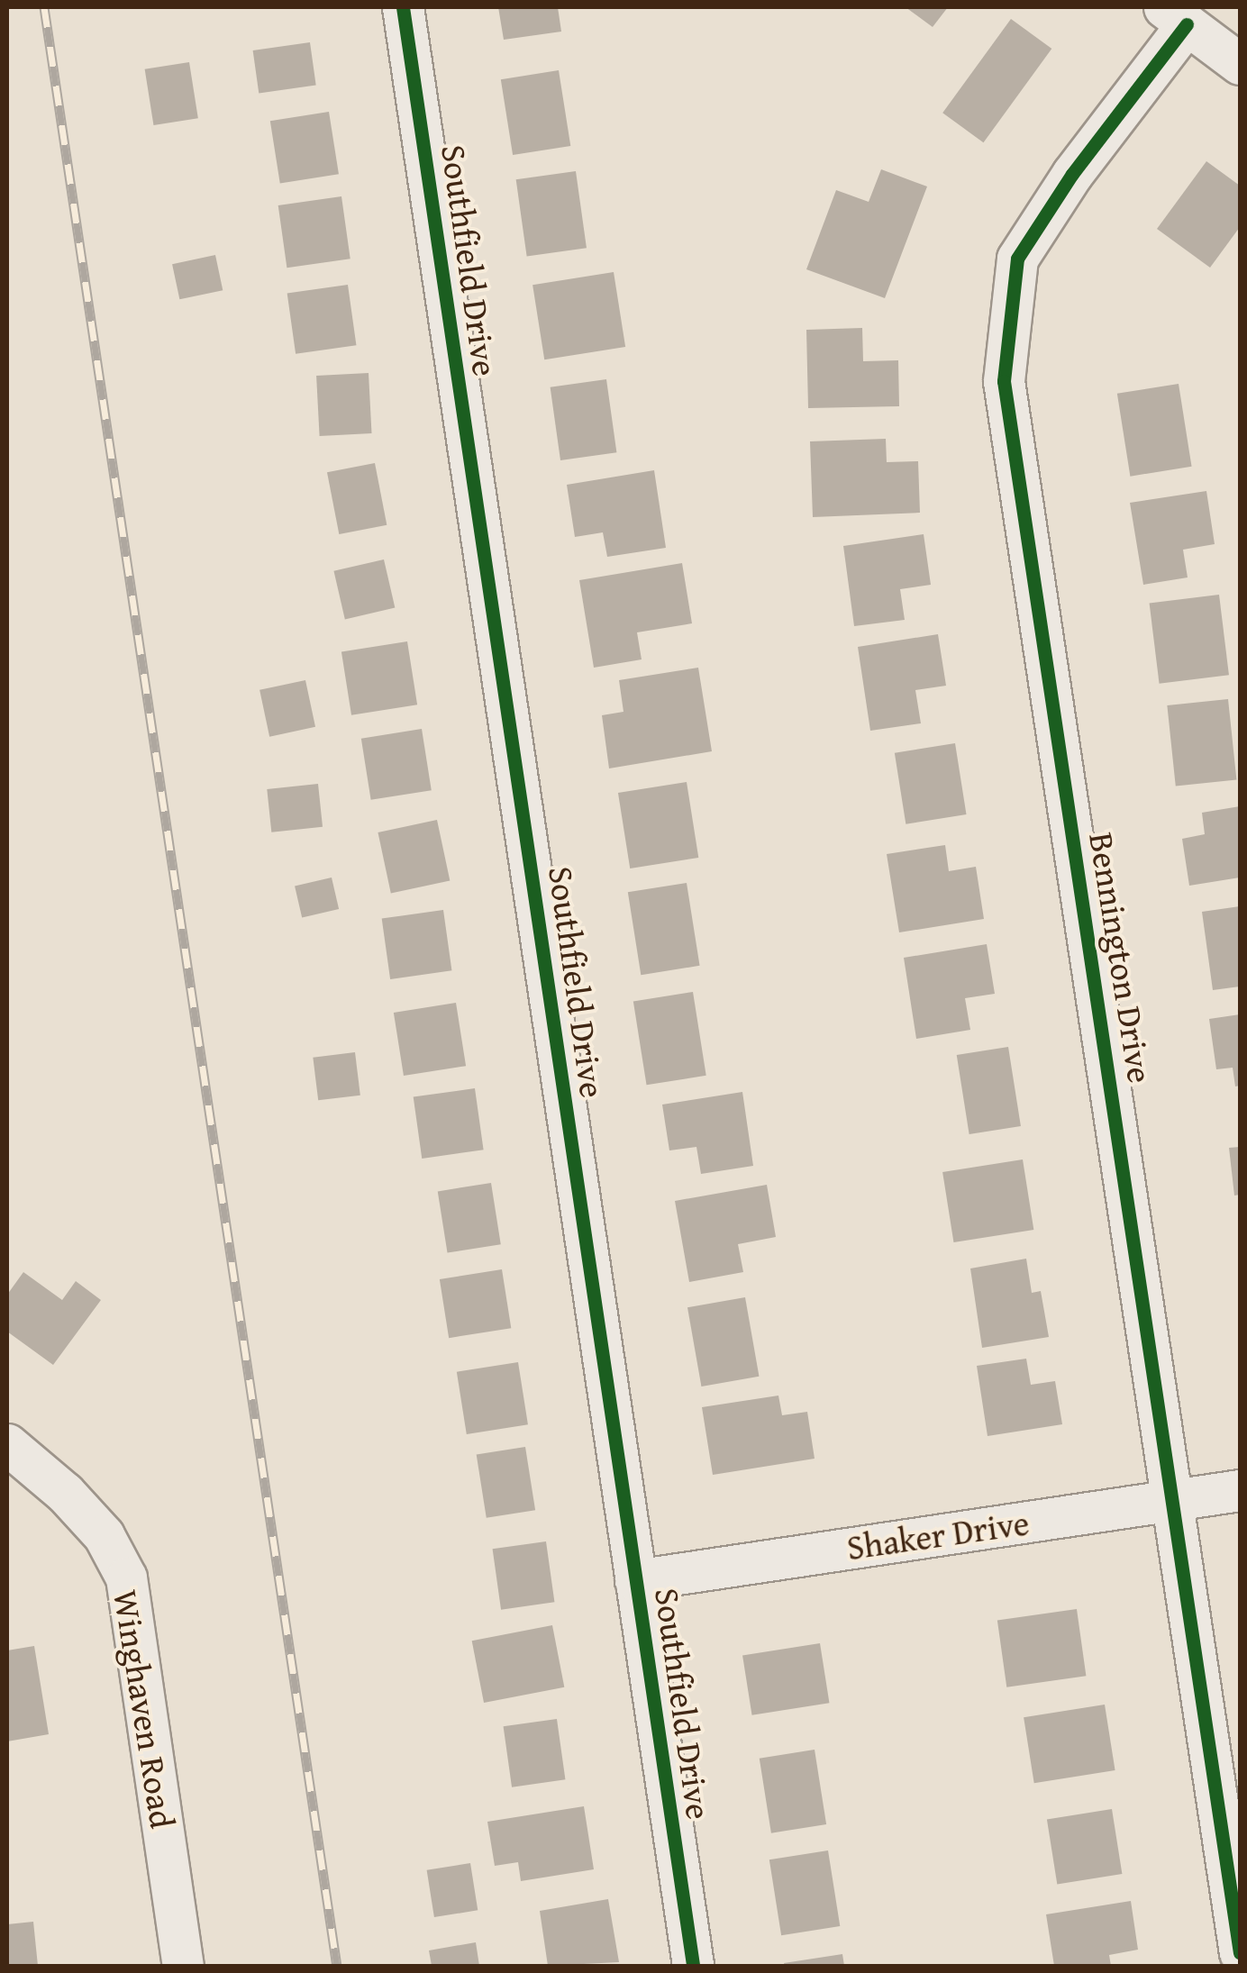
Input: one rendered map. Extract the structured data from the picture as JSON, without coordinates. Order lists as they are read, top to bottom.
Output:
{
  "streets": {
    "street": [
      "Southfield Drive",
      "Bennington Drive",
      "Shaker Drive",
      "Winghaven Road"
    ]
  },
  "crossings": [
    ["Southfield Drive", "Shaker Drive"],
    ["Bennington Drive", "Shaker Drive"]
  ]
}
